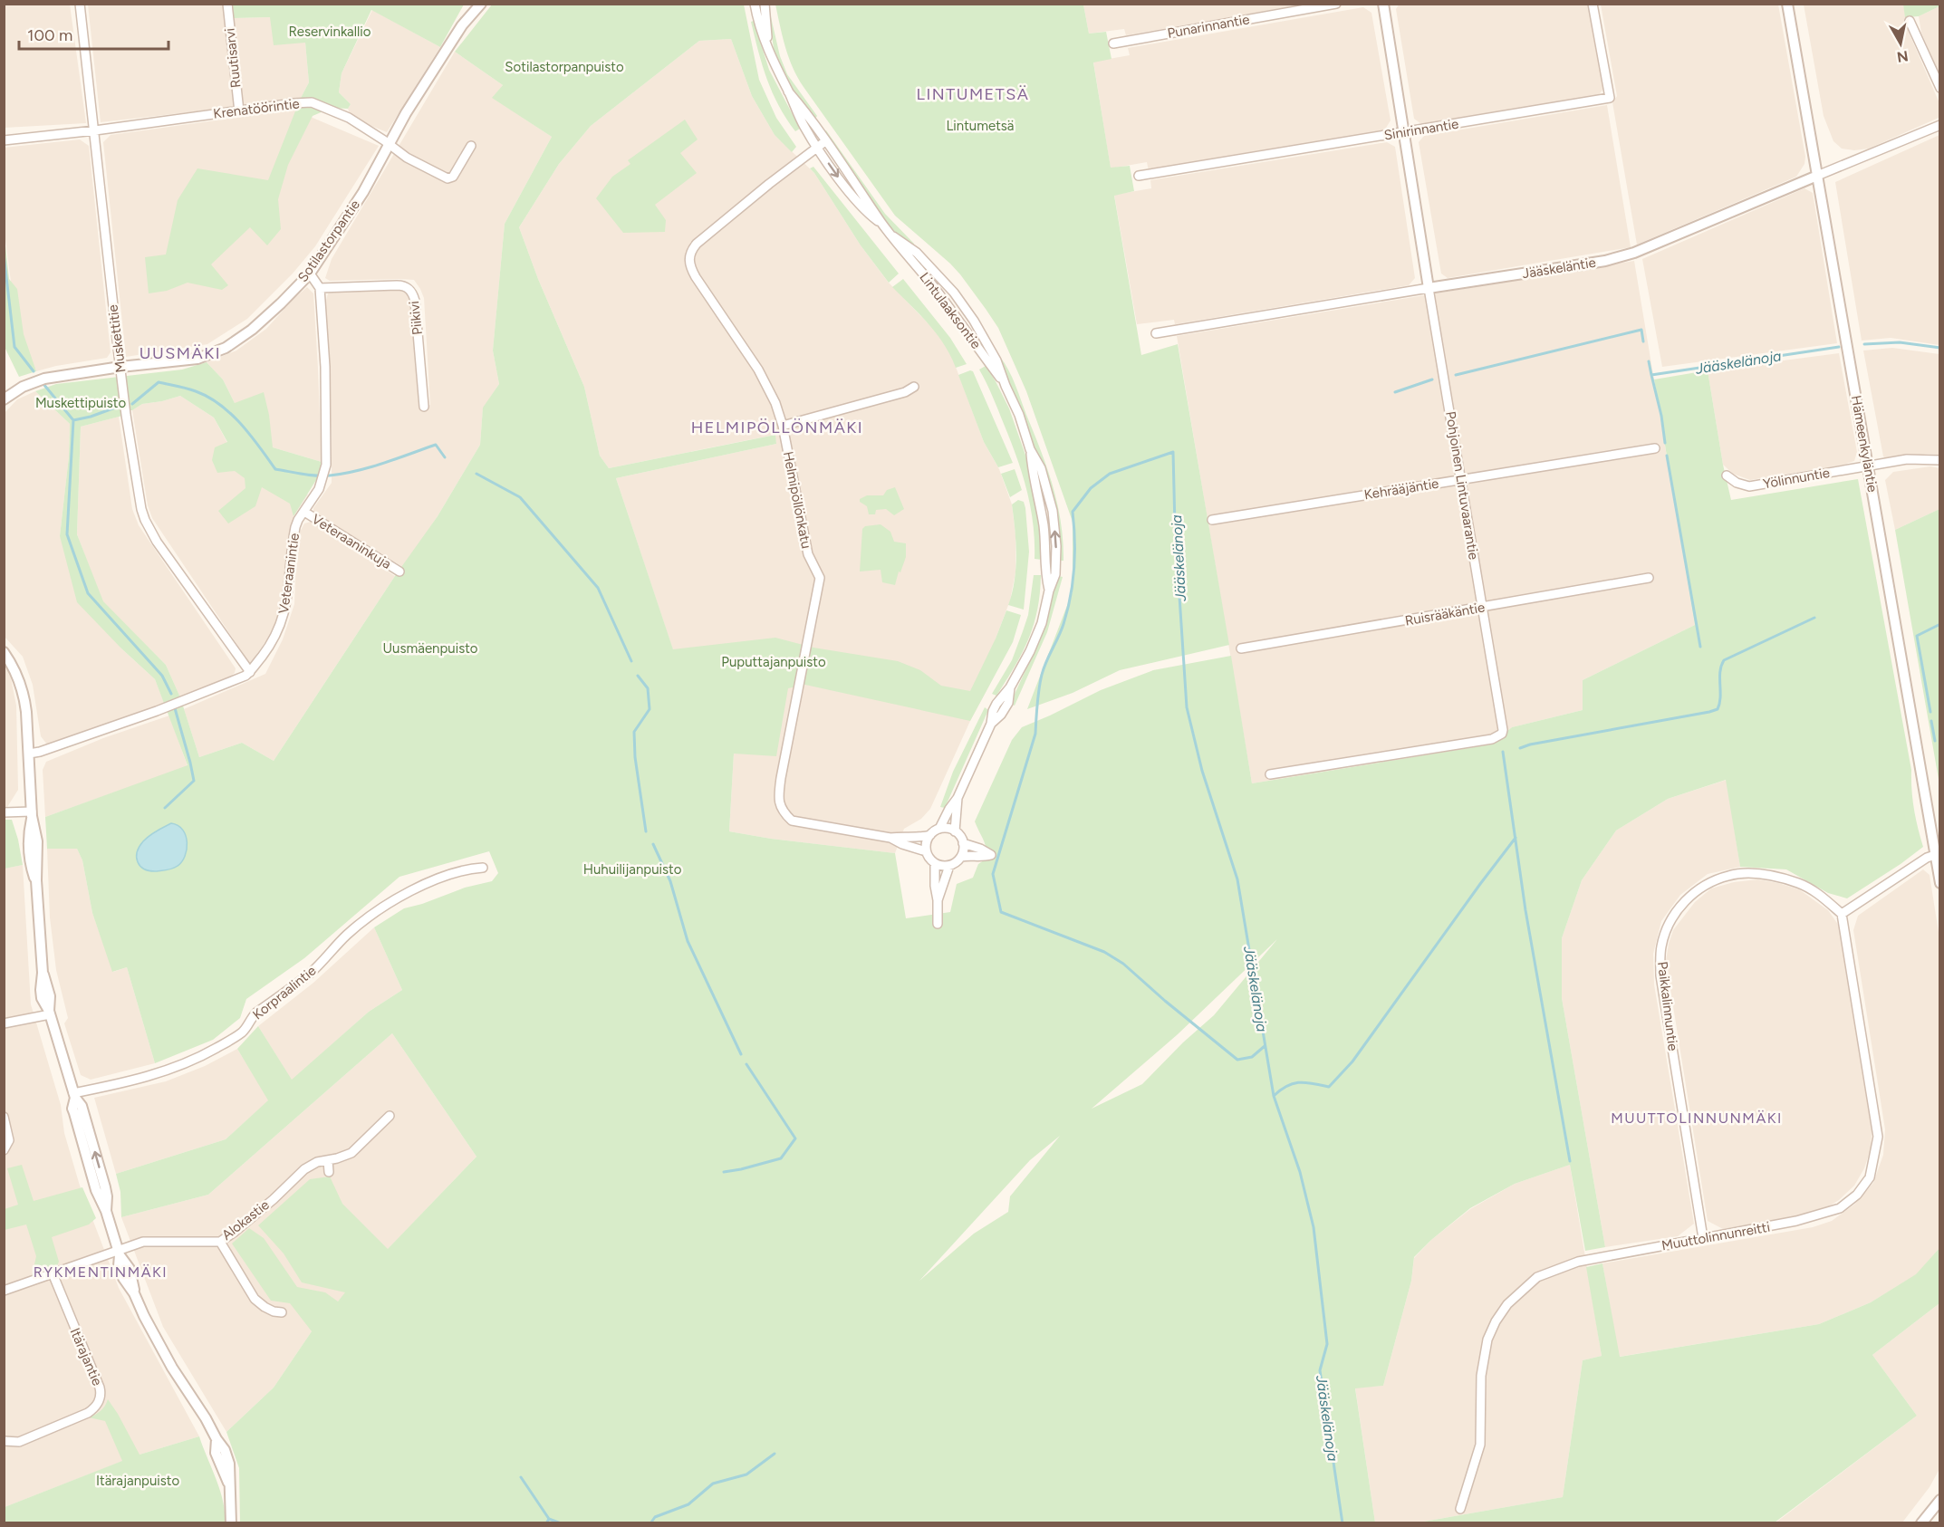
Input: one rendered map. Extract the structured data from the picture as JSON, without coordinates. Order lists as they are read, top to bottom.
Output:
{
  "streets": {
    "street": [
      "Punarinnantie",
      "Ruutisarvi",
      "Krenatöörintie",
      "Sinirinnantie",
      "Sotilastorpantie",
      "Jääskeläntie",
      "Lintulaaksontie",
      "Piikivi",
      "Muskettitie",
      "Hämeenkyläntie",
      "Yölinnuntie",
      "Pohjoinen Lintuvaarantie",
      "Kehrääjäntie",
      "Helmipöllönkatu",
      "Veteraaninkuja",
      "Veteraanintie",
      "Ruisrääkäntie",
      "Korpraalintie",
      "Paikkalinnuntie",
      "Alokastie",
      "Muuttolinnunreitti",
      "Itärajantie"
    ]
  },
  "crossings": [
    ["Ruutisarvi", "Krenatöörintie"],
    ["Krenatöörintie", "Sotilastorpantie"],
    ["Krenatöörintie", "Muskettitie"],
    ["Sinirinnantie", "Pohjoinen Lintuvaarantie"],
    ["Sotilastorpantie", "Muskettitie"],
    ["Jääskeläntie", "Hämeenkyläntie"],
    ["Jääskeläntie", "Pohjoinen Lintuvaarantie"],
    ["Lintulaaksontie", "Helmipöllönkatu"],
    ["Piikivi", "Veteraanintie"],
    ["Muskettitie", "Veteraanintie"],
    ["Hämeenkyläntie", "Yölinnuntie"],
    ["Pohjoinen Lintuvaarantie", "Kehrääjäntie"],
    ["Pohjoinen Lintuvaarantie", "Ruisrääkäntie"],
    ["Veteraaninkuja", "Veteraanintie"],
    ["Paikkalinnuntie", "Muuttolinnunreitti"]
  ],
  "districts": [
    "LINTUMETSÄ",
    "UUSMÄKI",
    "HELMIPÖLLÖNMÄKI",
    "MUUTTOLINNUNMÄKI",
    "RYKMENTINMÄKI"
  ],
  "water": ["Jääskelänoja"],
  "parks": [
    "Reservinkallio",
    "Sotilastorpanpuisto",
    "Lintumetsä",
    "Muskettipuisto",
    "Uusmäenpuisto",
    "Puputtajanpuisto",
    "Huhuilijanpuisto",
    "Itärajanpuisto"
  ],
  "scale_bar": "100 m",
  "north": "bottom"
}
